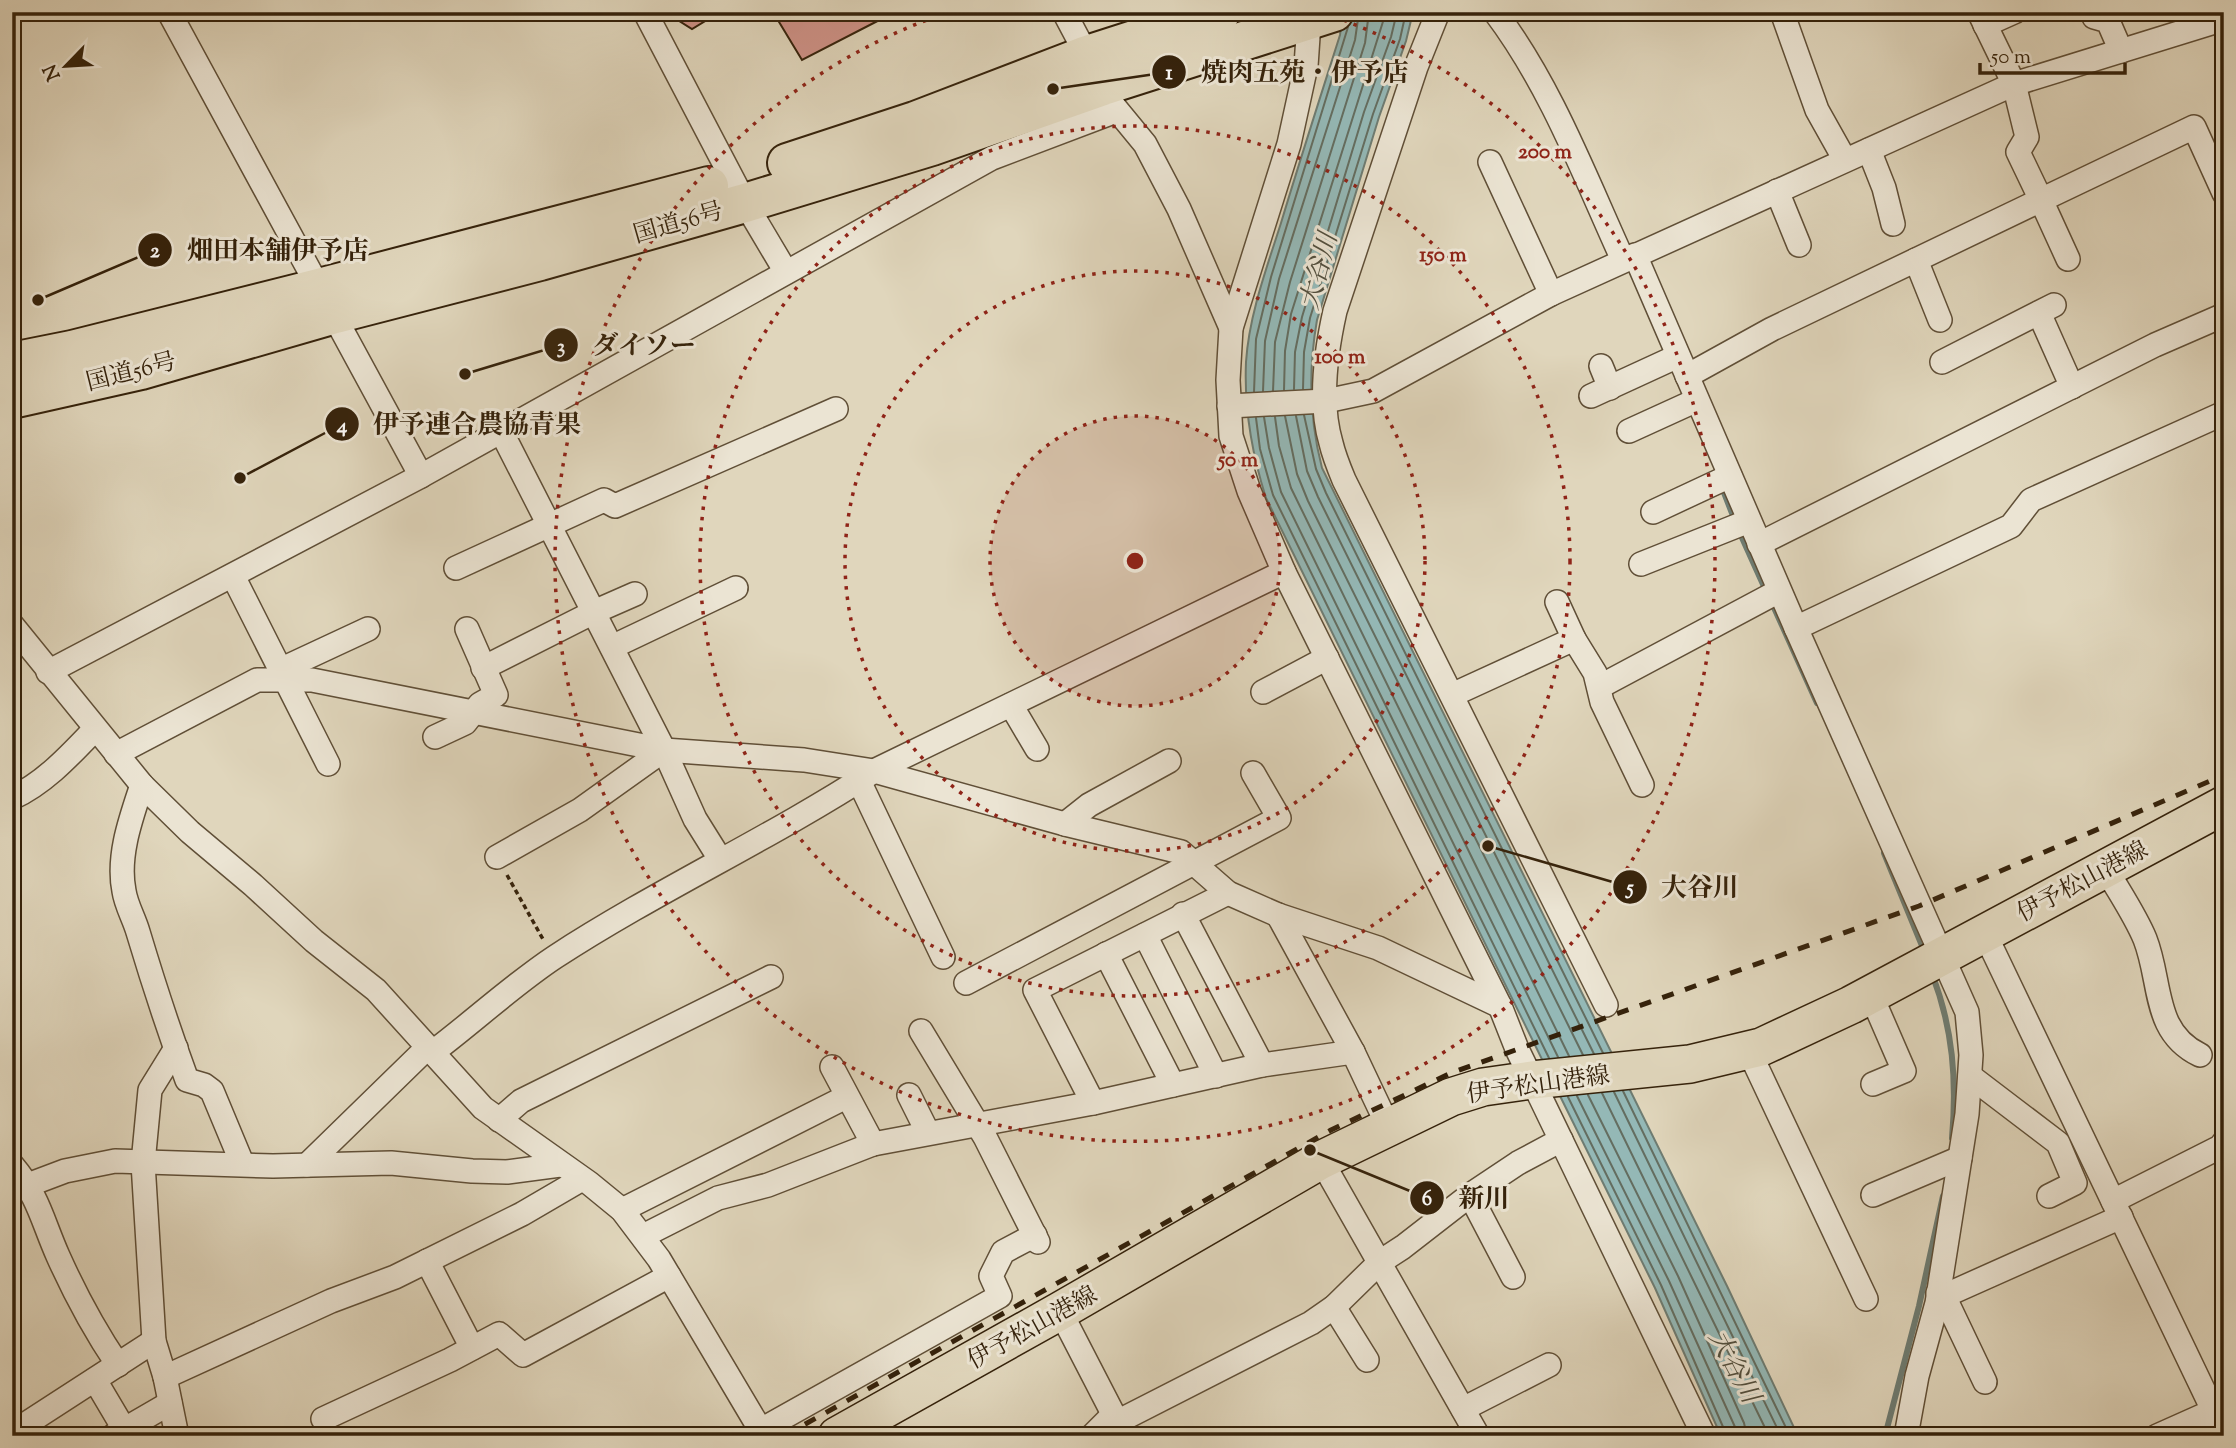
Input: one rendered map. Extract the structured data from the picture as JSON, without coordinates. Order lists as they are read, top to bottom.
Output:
{
  "streets": {
    "highway": ["国道56号"],
    "main road": ["伊予松山港線"]
  },
  "water": ["大谷川"],
  "places": [
    "焼肉五苑・伊予店",
    "畑田本舗伊予店",
    "ダイソー",
    "伊予連合農協青果",
    "大谷川",
    "新川"
  ],
  "scale_bar": "50 m",
  "north": "bottom left",
  "rings": [
    "200 m",
    "150 m",
    "100 m",
    "50 m"
  ]
}
